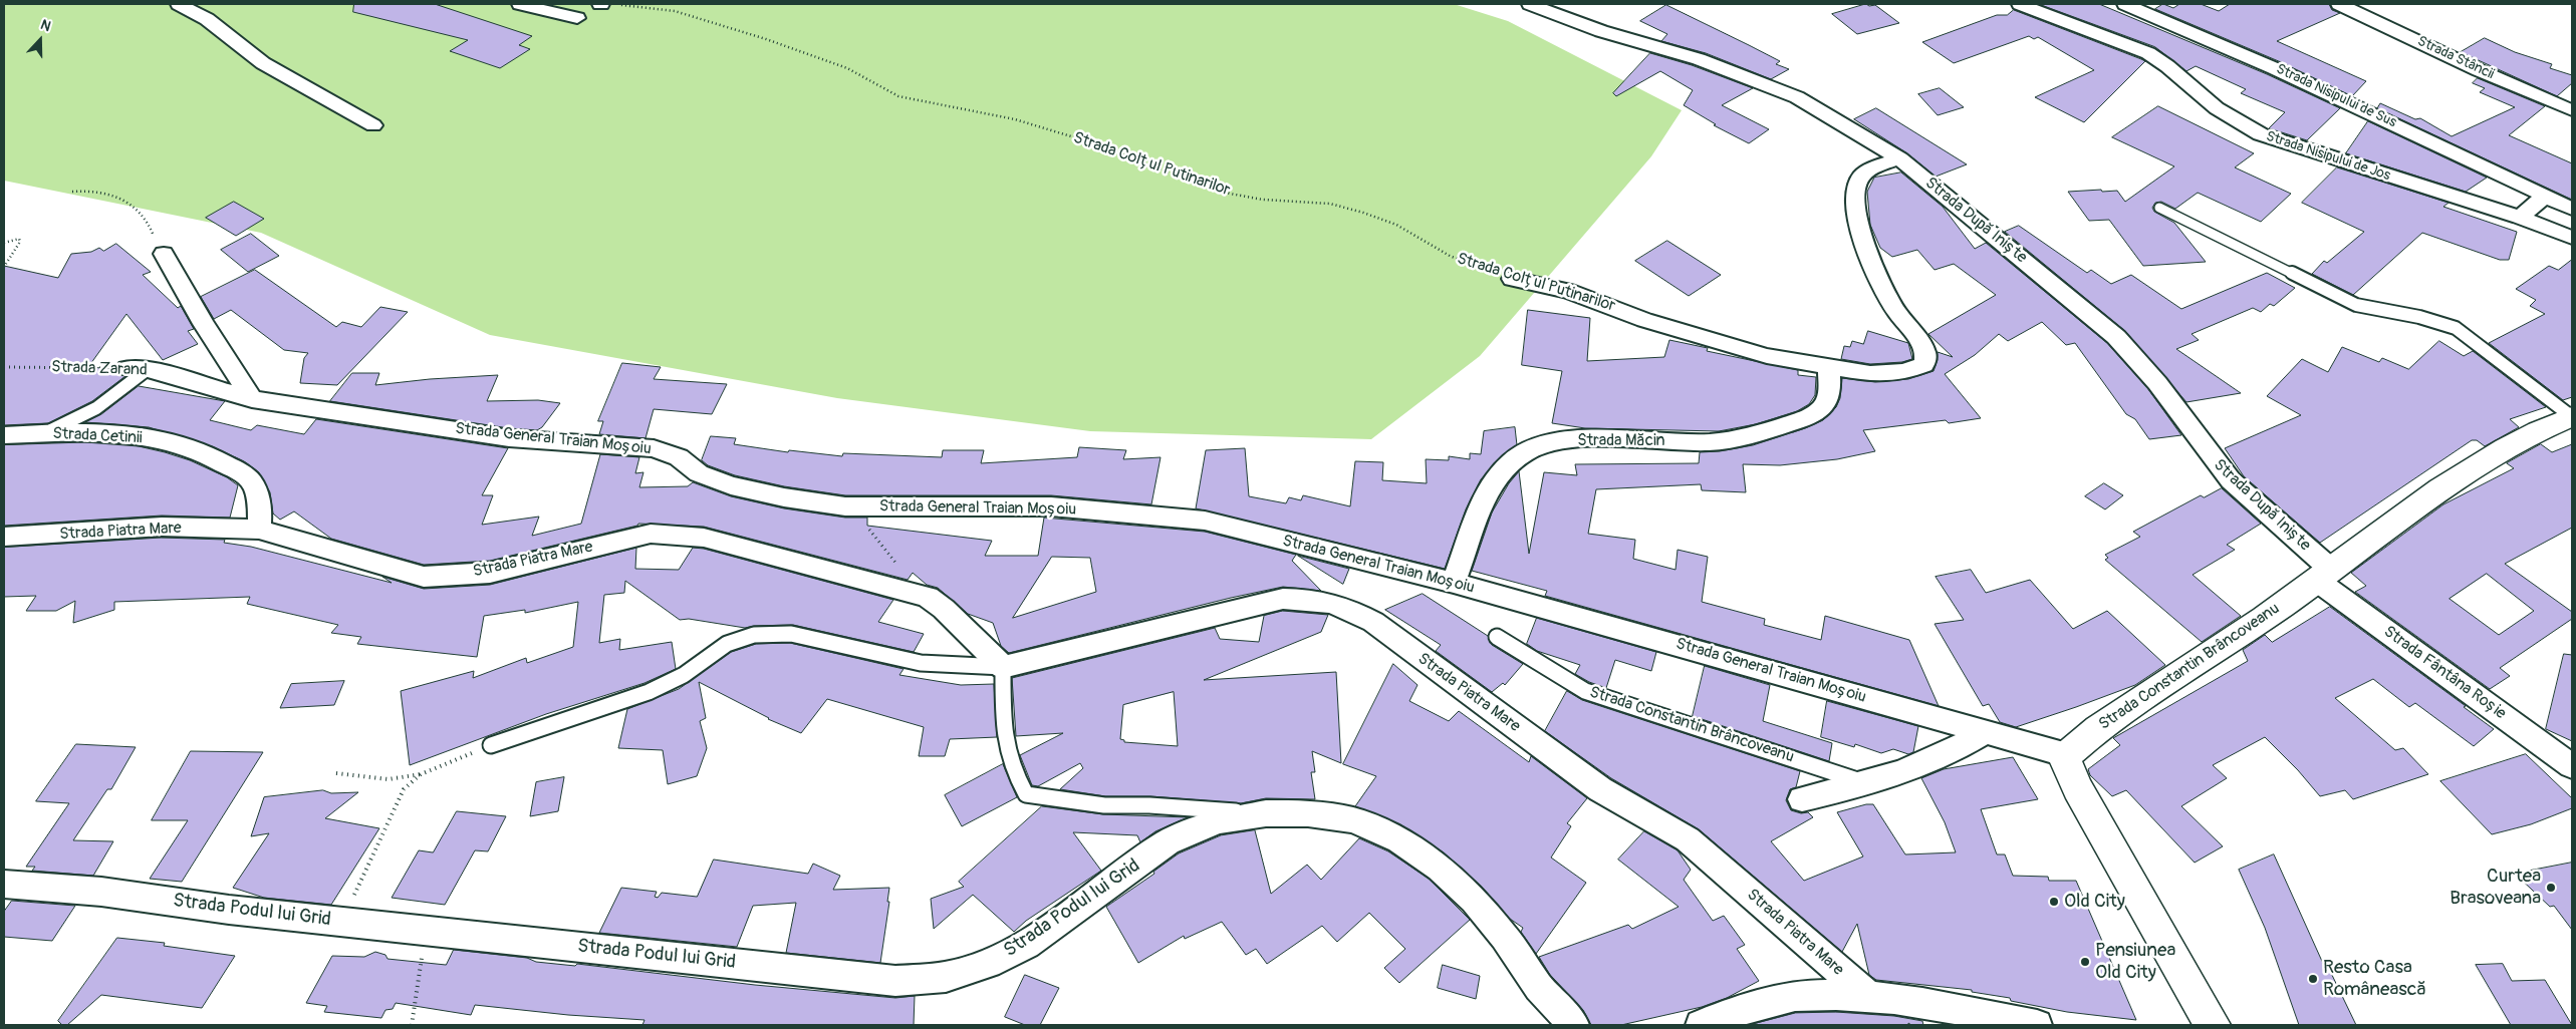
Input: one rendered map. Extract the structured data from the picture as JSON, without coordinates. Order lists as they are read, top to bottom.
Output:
{
  "streets": {
    "street": [
      "Strada Stâncii",
      "Strada Nisipului de Sus",
      "Strada Nisipului de Jos",
      "Strada Colțul Putinarilor",
      "Strada După Iniște",
      "Strada Zarand",
      "Strada Cetinii",
      "Strada General Traian Moșoiu",
      "Strada Măcin",
      "Strada Piatra Mare",
      "Strada Constantin Brâncoveanu",
      "Strada Fântâna Roșie",
      "Strada Podul lui Grid"
    ]
  },
  "crossings": [
    ["Strada Colțul Putinarilor", "Strada După Iniște"],
    ["Strada Colțul Putinarilor", "Strada Măcin"],
    ["Strada După Iniște", "Strada Constantin Brâncoveanu"],
    ["Strada După Iniște", "Strada Fântâna Roșie"],
    ["Strada Zarand", "Strada General Traian Moșoiu"],
    ["Strada Cetinii", "Strada Piatra Mare"],
    ["Strada General Traian Moșoiu", "Strada Măcin"],
    ["Strada General Traian Moșoiu", "Strada Constantin Brâncoveanu"],
    ["Strada Piatra Mare", "Strada Podul lui Grid"],
    ["Strada Constantin Brâncoveanu", "Strada Fântâna Roșie"]
  ],
  "places": [
    "Curtea Brasoveana",
    "Old City",
    "Pensiunea Old City",
    "Resto Casa Românească"
  ],
  "north": "top"
}
